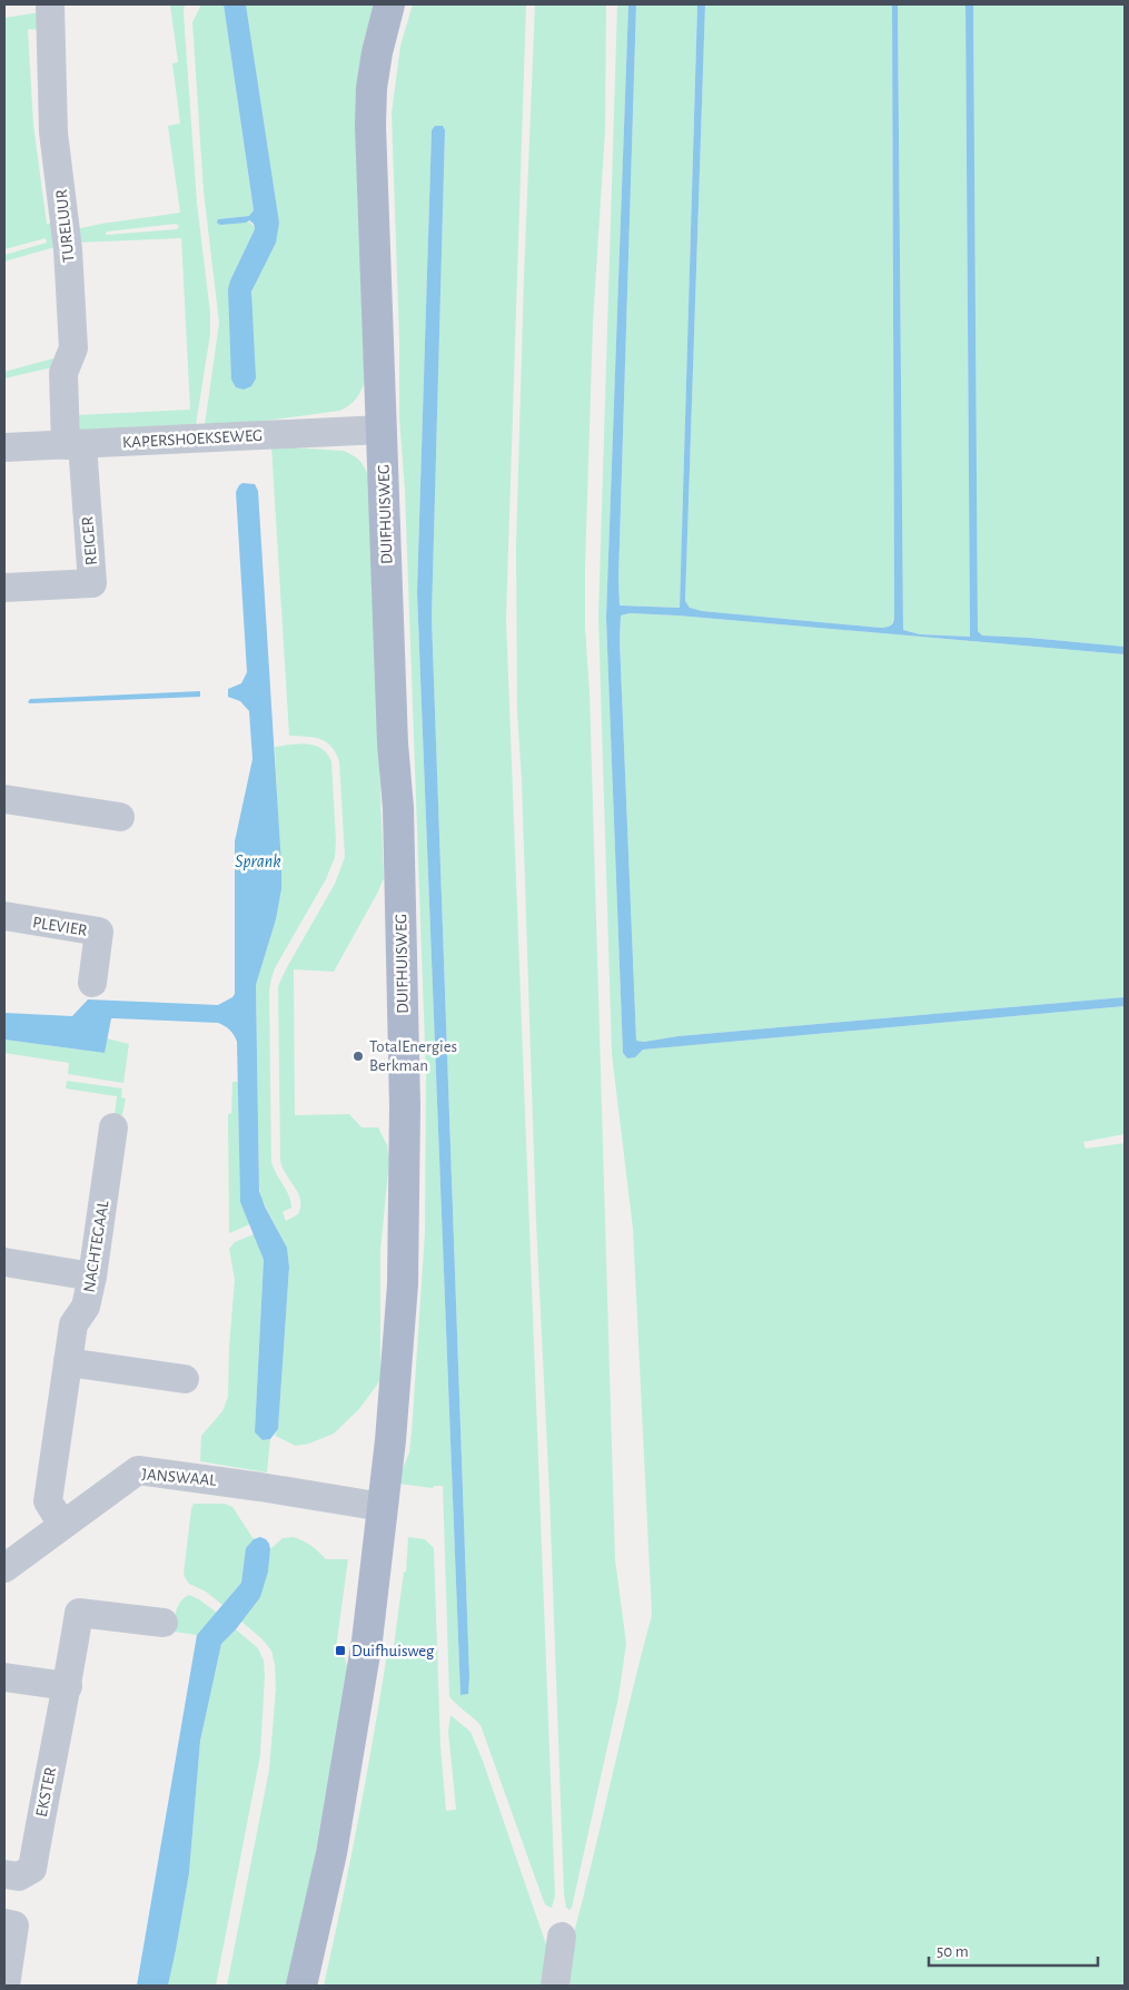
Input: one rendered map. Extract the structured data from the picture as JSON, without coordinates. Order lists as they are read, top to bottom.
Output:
{
  "streets": {
    "main road": ["DUIFHUISWEG"],
    "street": [
      "TURELUUR",
      "KAPERSHOEKSEWEG",
      "REIGER",
      "PLEVIER",
      "NACHTEGAAL",
      "JANSWAAL",
      "EKSTER"
    ]
  },
  "crossings": [
    ["TURELUUR", "KAPERSHOEKSEWEG"],
    ["TURELUUR", "REIGER"],
    ["KAPERSHOEKSEWEG", "DUIFHUISWEG"],
    ["KAPERSHOEKSEWEG", "REIGER"],
    ["DUIFHUISWEG", "JANSWAAL"],
    ["NACHTEGAAL", "JANSWAAL"]
  ],
  "water": ["Sprank"],
  "places": {
    "other": ["TotalEnergies Berkman"],
    "transit": ["Duifhuisweg"]
  },
  "scale_bar": "50 m"
}
